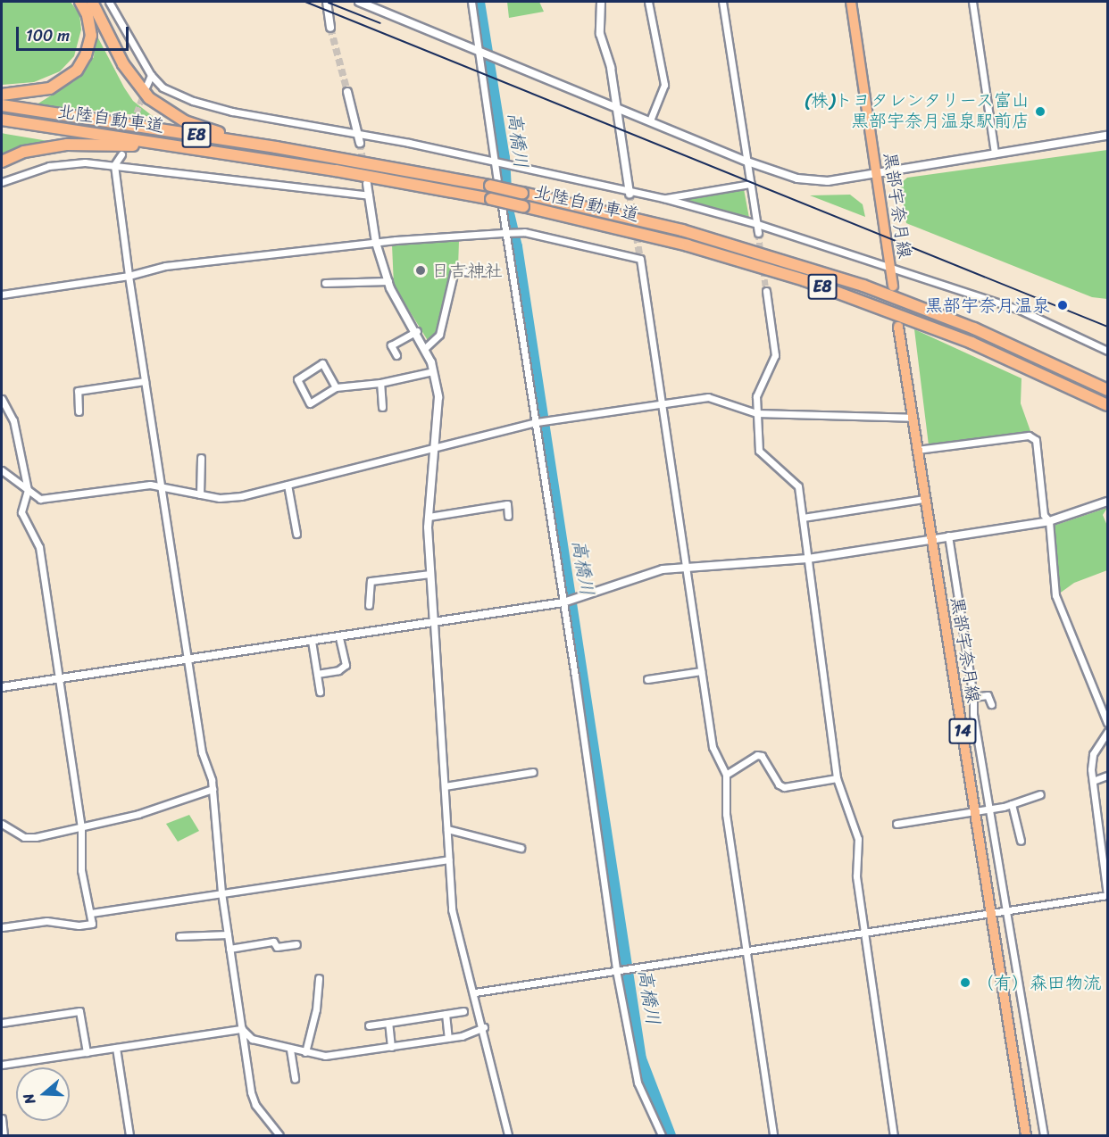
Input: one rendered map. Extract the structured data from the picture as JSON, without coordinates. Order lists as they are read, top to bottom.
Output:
{
  "streets": {
    "highway": ["北陸自動車道", "E8"],
    "main road": ["黒部宇奈月線", "14"]
  },
  "water": ["高橋川"],
  "places": [
    "(株)トヨタレンタリース富山 黒部宇奈月温泉駅前店",
    "日吉神社",
    "黒部宇奈月温泉",
    "（有）森田物流"
  ],
  "scale_bar": "100 m",
  "north": "left"
}
